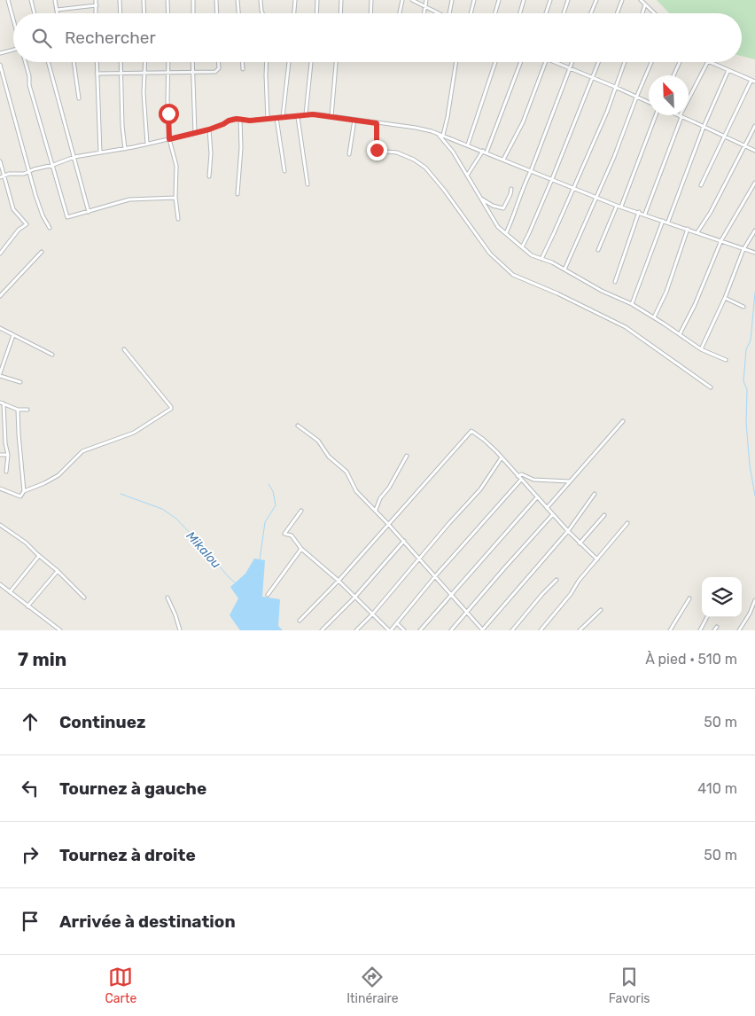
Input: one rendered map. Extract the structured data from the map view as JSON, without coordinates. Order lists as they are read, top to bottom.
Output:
{
  "water": ["Mikalou"],
  "north": "top left",
  "page": {
    "search": "Rechercher",
    "heading": ["7 min", "À pied · 510 m"],
    "list": [
      ["Continuez", "50 m"],
      ["Tournez à gauche", "410 m"],
      ["Tournez à droite", "50 m"],
      "Arrivée à destination"
    ],
    "nav": ["Carte", "Itinéraire", "Favoris"]
  }
}
